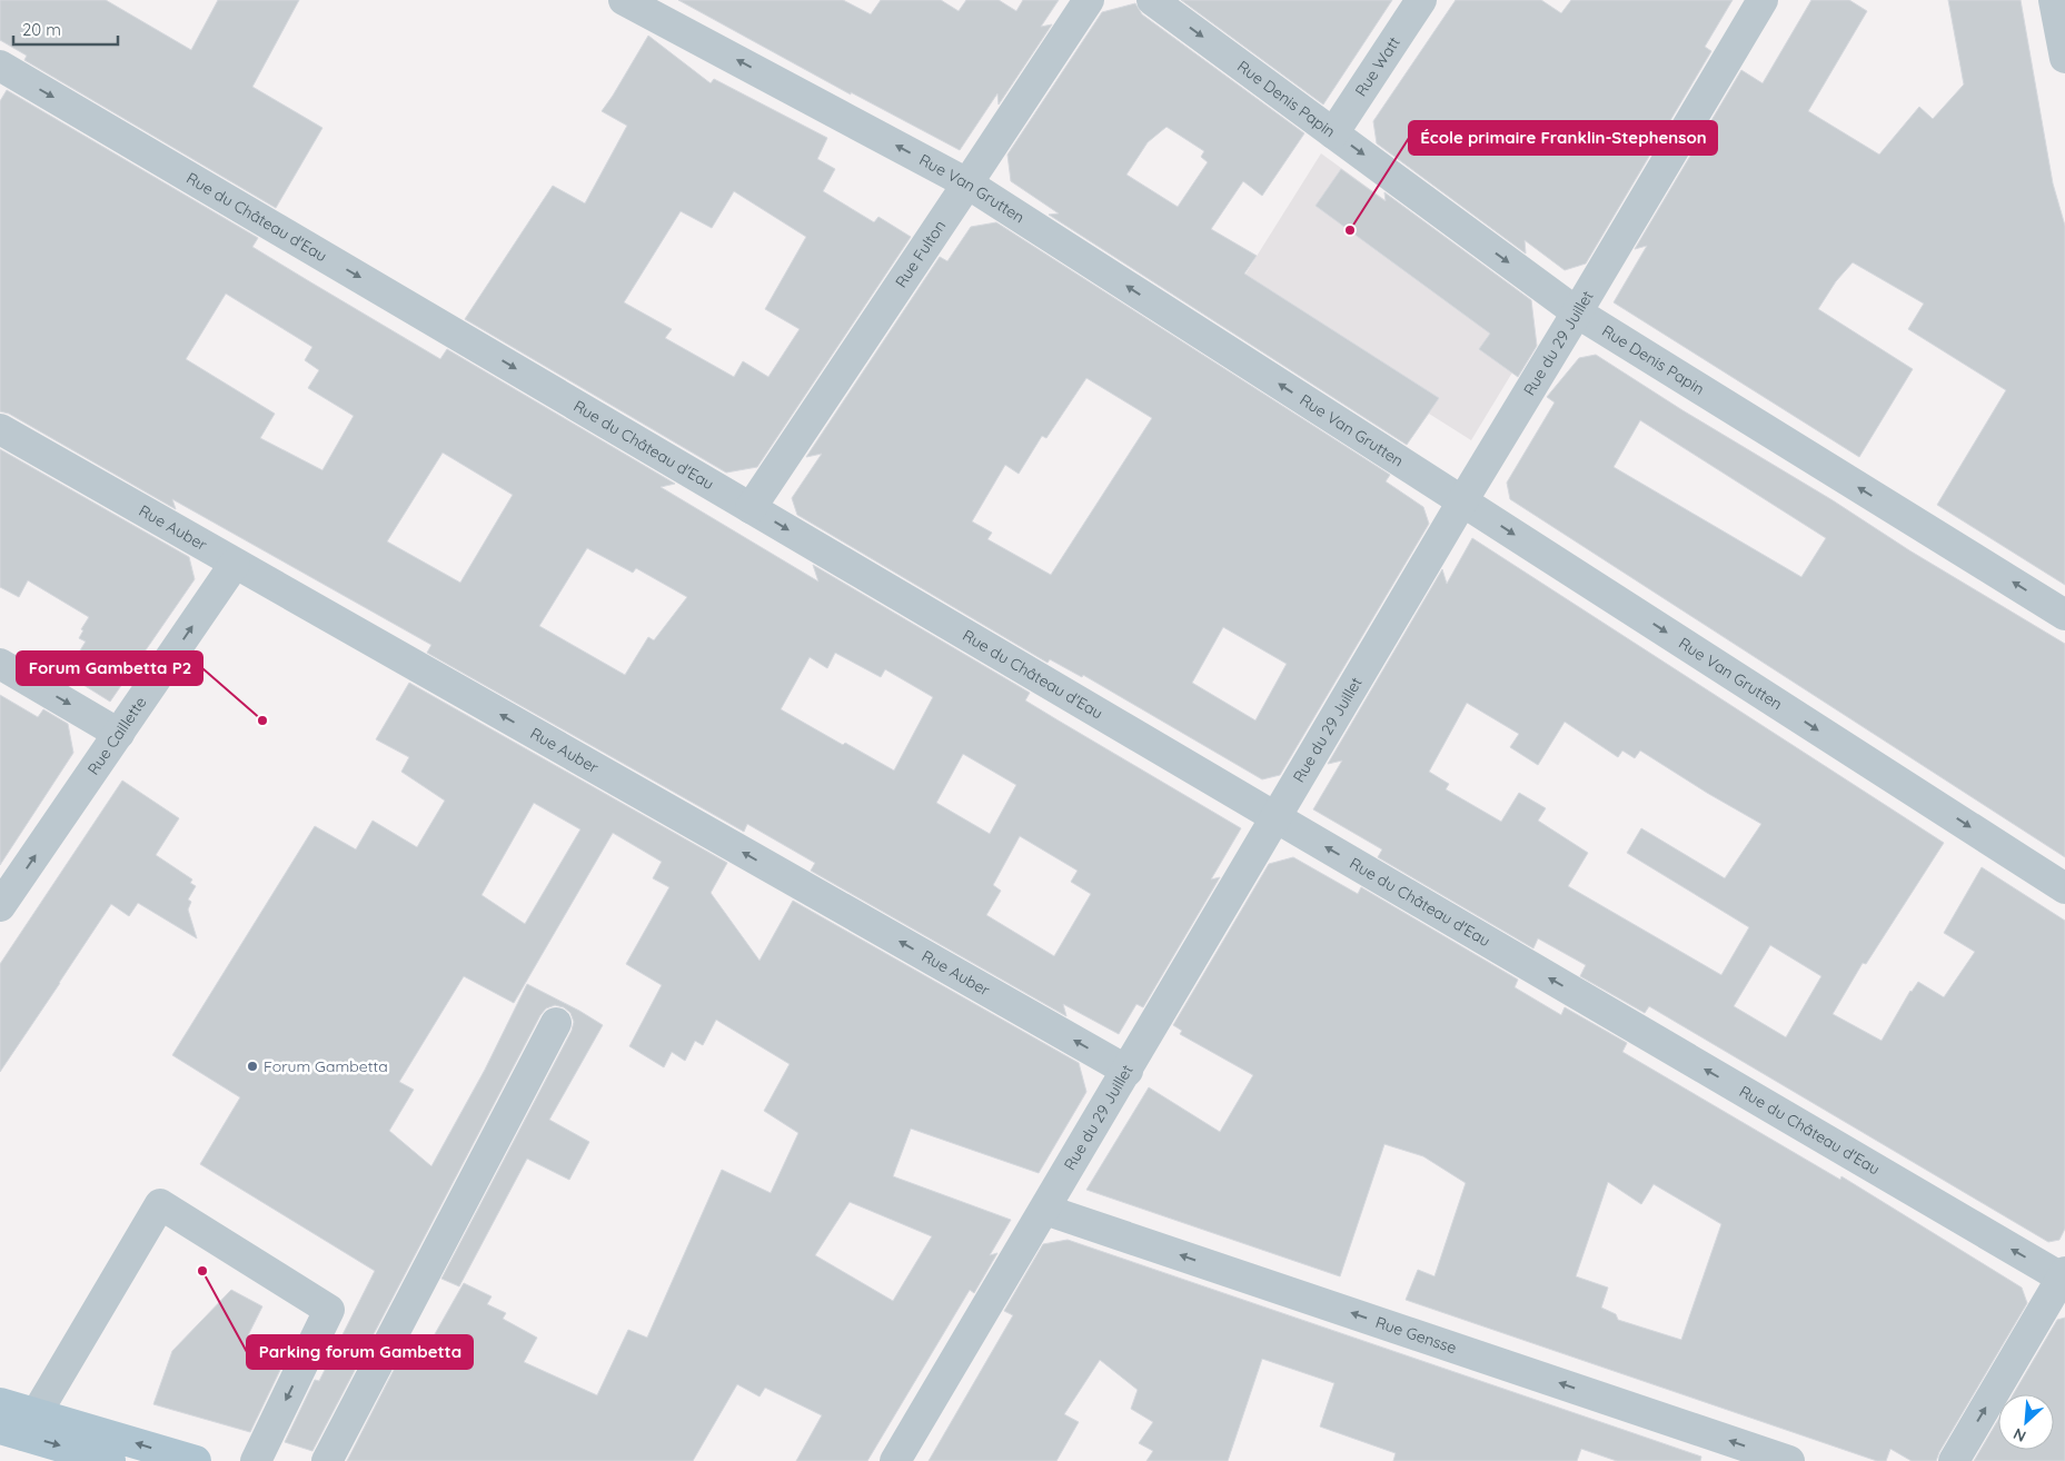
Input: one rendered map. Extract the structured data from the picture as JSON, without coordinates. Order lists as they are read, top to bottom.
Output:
{
  "streets": {
    "street": [
      "Rue Watt",
      "Rue Denis Papin",
      "Rue Van Grutten",
      "Rue du Château d'Eau",
      "Rue Fulton",
      "Rue du 29 Juillet",
      "Rue Auber",
      "Rue Caillette",
      "Rue Gensse"
    ]
  },
  "crossings": [
    ["Rue Watt", "Rue Denis Papin"],
    ["Rue Denis Papin", "Rue du 29 Juillet"],
    ["Rue Van Grutten", "Rue Fulton"],
    ["Rue Van Grutten", "Rue du 29 Juillet"],
    ["Rue du Château d'Eau", "Rue Fulton"],
    ["Rue du Château d'Eau", "Rue du 29 Juillet"],
    ["Rue du 29 Juillet", "Rue Auber"],
    ["Rue du 29 Juillet", "Rue Gensse"],
    ["Rue Auber", "Rue Caillette"]
  ],
  "one_way": ["Rue Auber", "Rue Caillette", "Rue Gensse"],
  "places": [
    "École primaire Franklin-Stephenson",
    "Forum Gambetta P2",
    "Forum Gambetta",
    "Parking forum Gambetta"
  ],
  "scale_bar": "20 m",
  "north": "bottom left"
}
